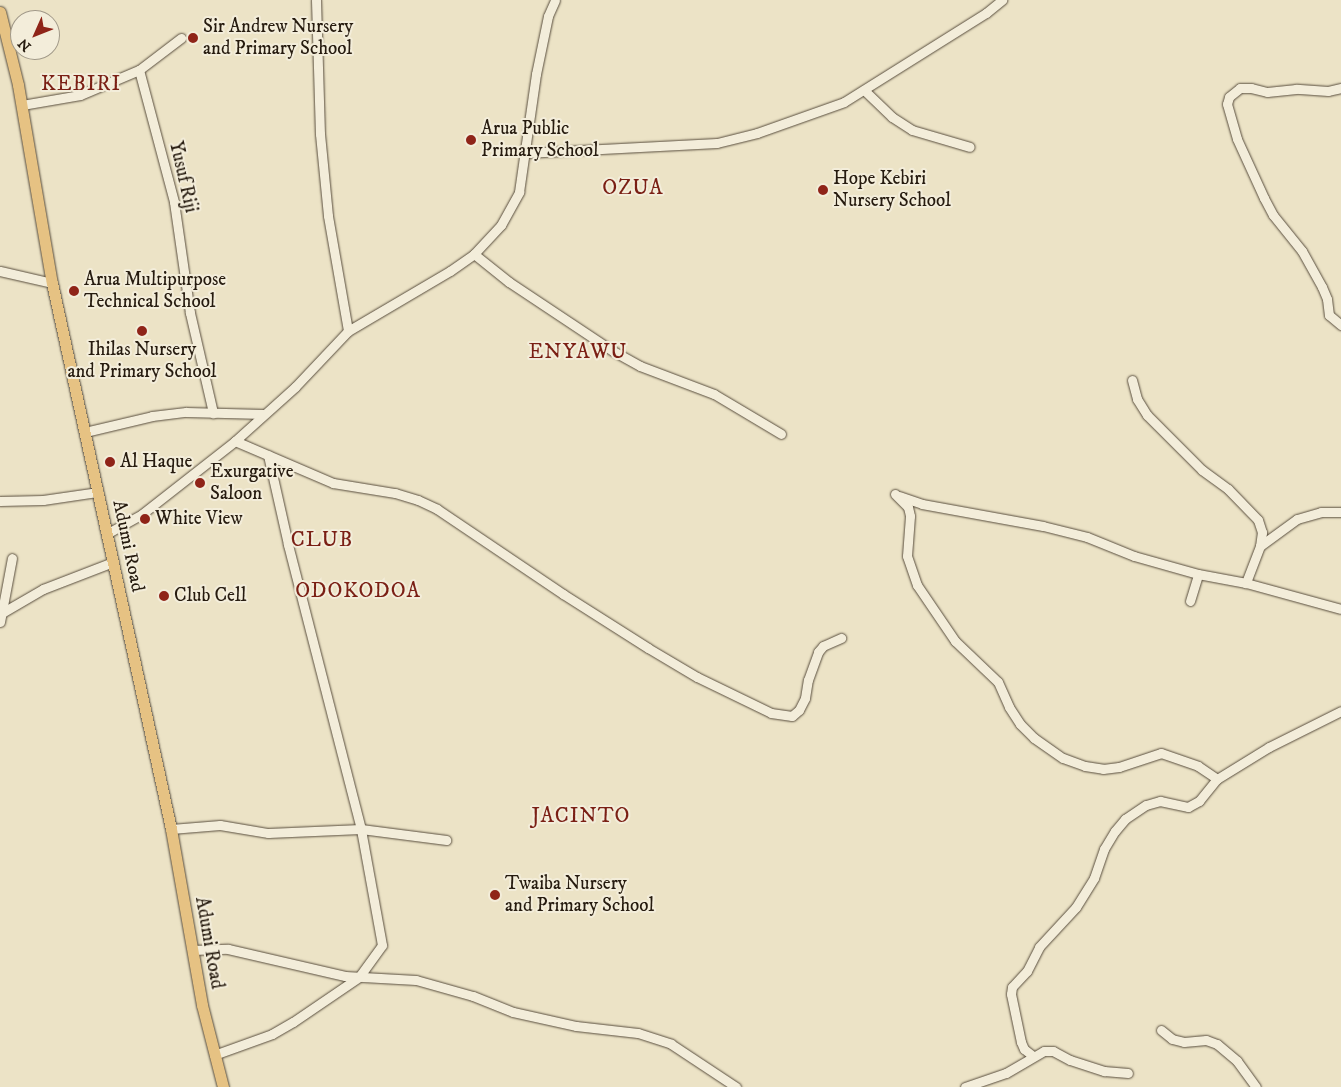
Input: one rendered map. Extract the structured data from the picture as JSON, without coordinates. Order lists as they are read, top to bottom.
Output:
{
  "streets": {
    "main road": ["Adumi Road"],
    "street": ["Yusuf Riji"]
  },
  "districts": [
    "KEBIRI",
    "OZUA",
    "ENYAWU",
    "CLUB",
    "ODOKODOA",
    "JACINTO"
  ],
  "places": [
    "Sir Andrew Nursery and Primary School",
    "Arua Public Primary School",
    "Hope Kebiri Nursery School",
    "Arua Multipurpose Technical School",
    "Ihilas Nursery and Primary School",
    "Al Haque",
    "Exurgative Saloon",
    "White View",
    "Club Cell",
    "Twaiba Nursery and Primary School"
  ],
  "north": "bottom left"
}
